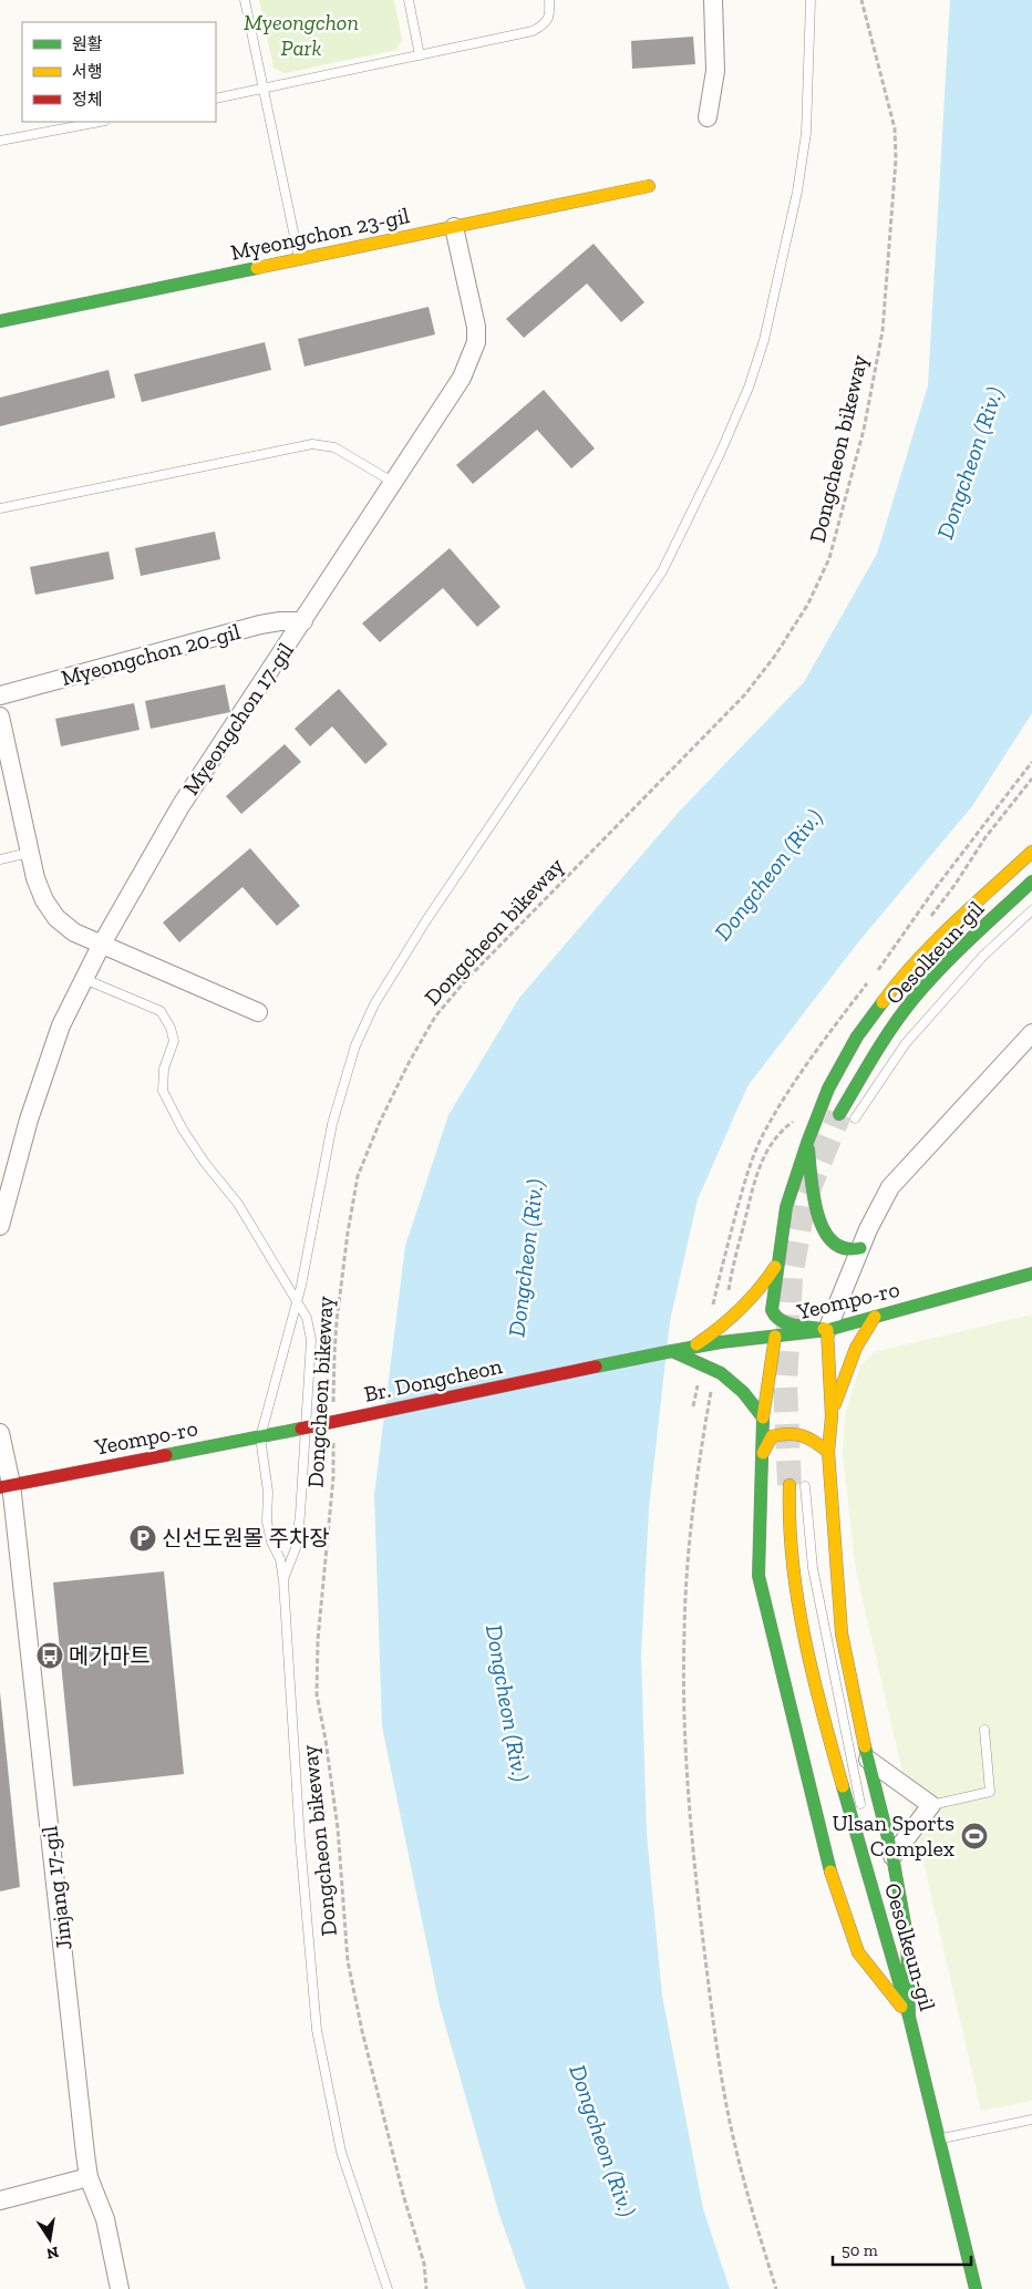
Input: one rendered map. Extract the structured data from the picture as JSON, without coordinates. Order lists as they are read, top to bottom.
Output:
{
  "streets": {
    "main road": [
      "Myeongchon 23-gil",
      "Oesolkeun-gil",
      "Yeompo-ro",
      "Br. Dongcheon"
    ],
    "street": ["Myeongchon 20-gil", "Myeongchon 17-gil", "Jinjang 17-gil"],
    "path": ["Dongcheon bikeway"]
  },
  "crossings": [
    ["Myeongchon 23-gil", "Myeongchon 17-gil"],
    ["Myeongchon 20-gil", "Myeongchon 17-gil"],
    ["Yeompo-ro", "Br. Dongcheon"],
    ["Yeompo-ro", "Jinjang 17-gil"]
  ],
  "water": ["Dongcheon (Riv.)"],
  "parks": ["Myeongchon Park"],
  "places": {
    "parking": ["신선도원몰 주차장"],
    "bus stop": ["메가마트"],
    "sports": ["Ulsan Sports Complex"]
  },
  "legend": ["원활", "서행", "정체"],
  "scale_bar": "50 m",
  "north": "bottom"
}
